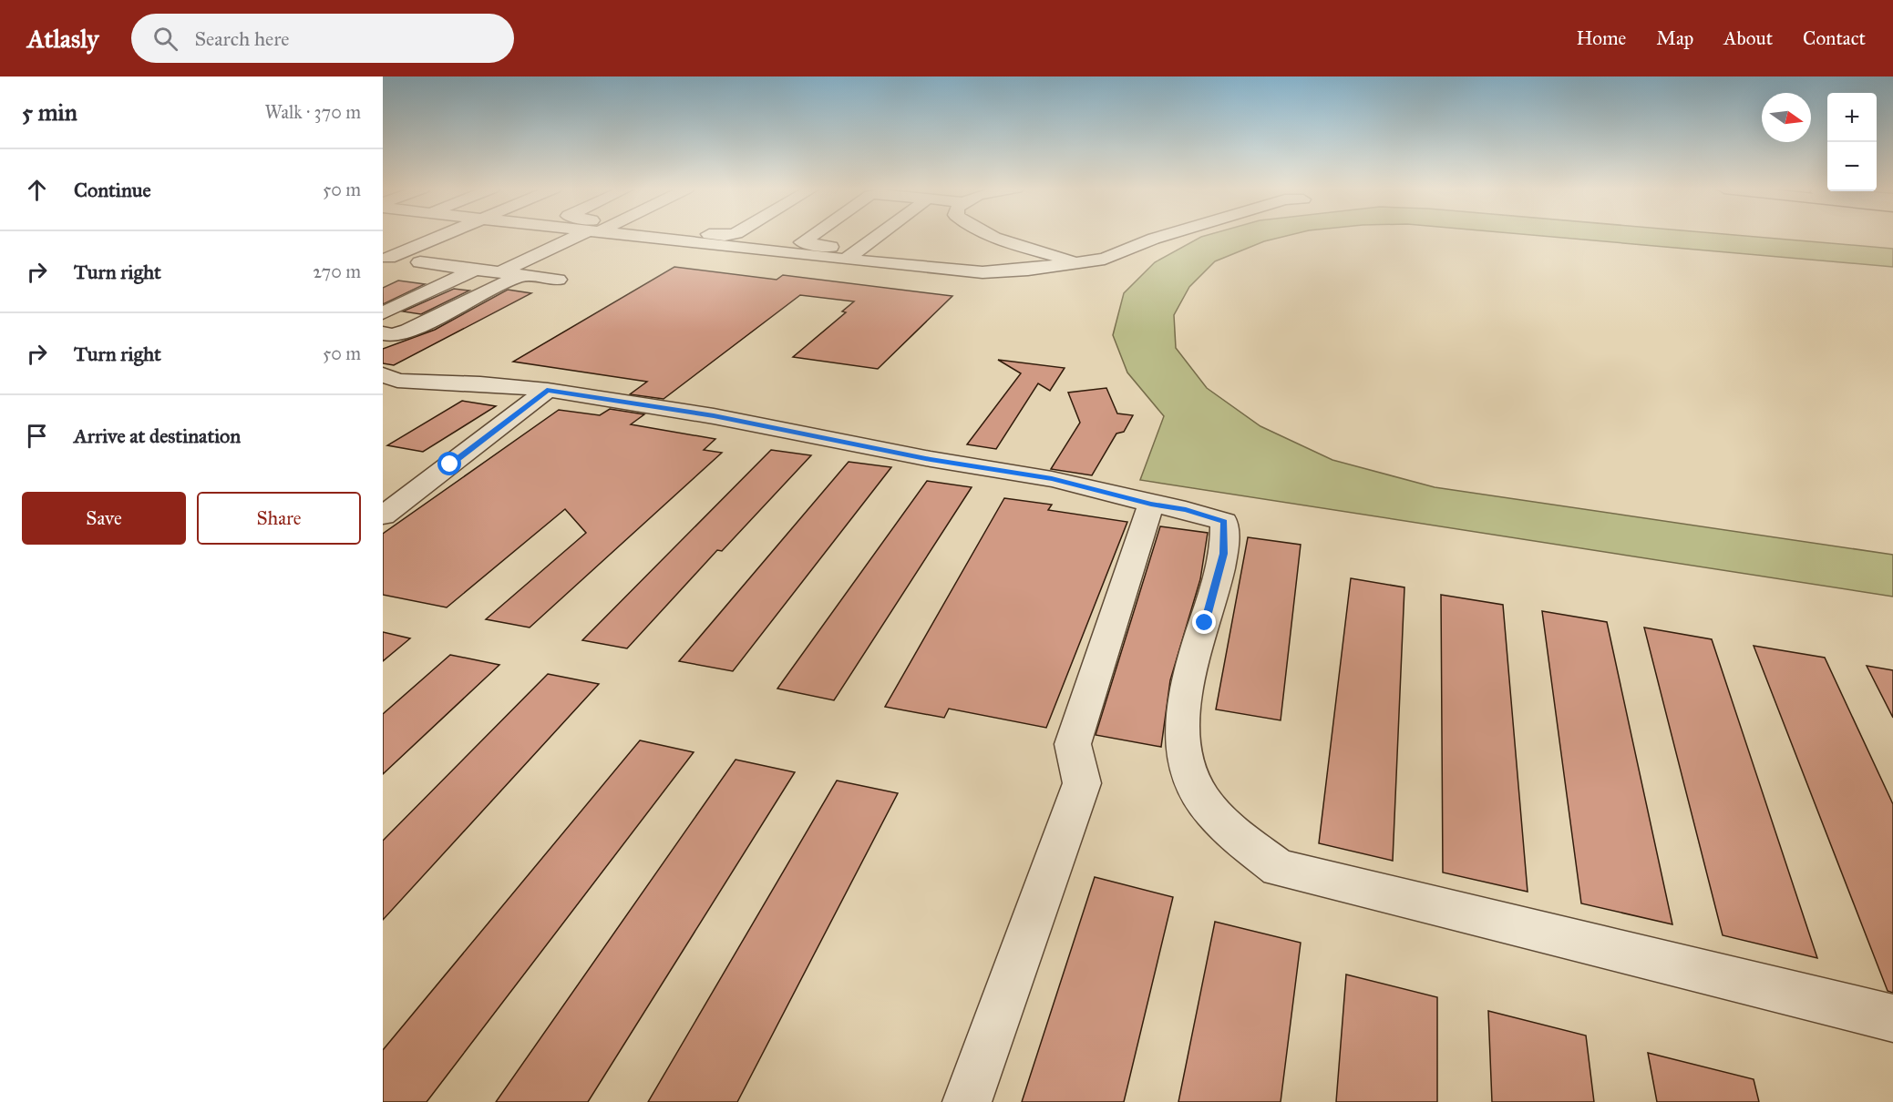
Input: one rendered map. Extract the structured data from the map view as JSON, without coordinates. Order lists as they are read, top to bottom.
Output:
{
  "north": "right",
  "page": {
    "header": "Atlasly",
    "search": "Search here",
    "nav": [
      "Home",
      "Map",
      "About",
      "Contact"
    ],
    "heading": ["5 min", "Walk · 370 m"],
    "map_buttons": ["+", "−"],
    "list": [
      ["Continue", "50 m"],
      ["Turn right", "270 m"],
      ["Turn right", "50 m"],
      "Arrive at destination"
    ],
    "buttons": ["Save", "Share"]
  }
}
